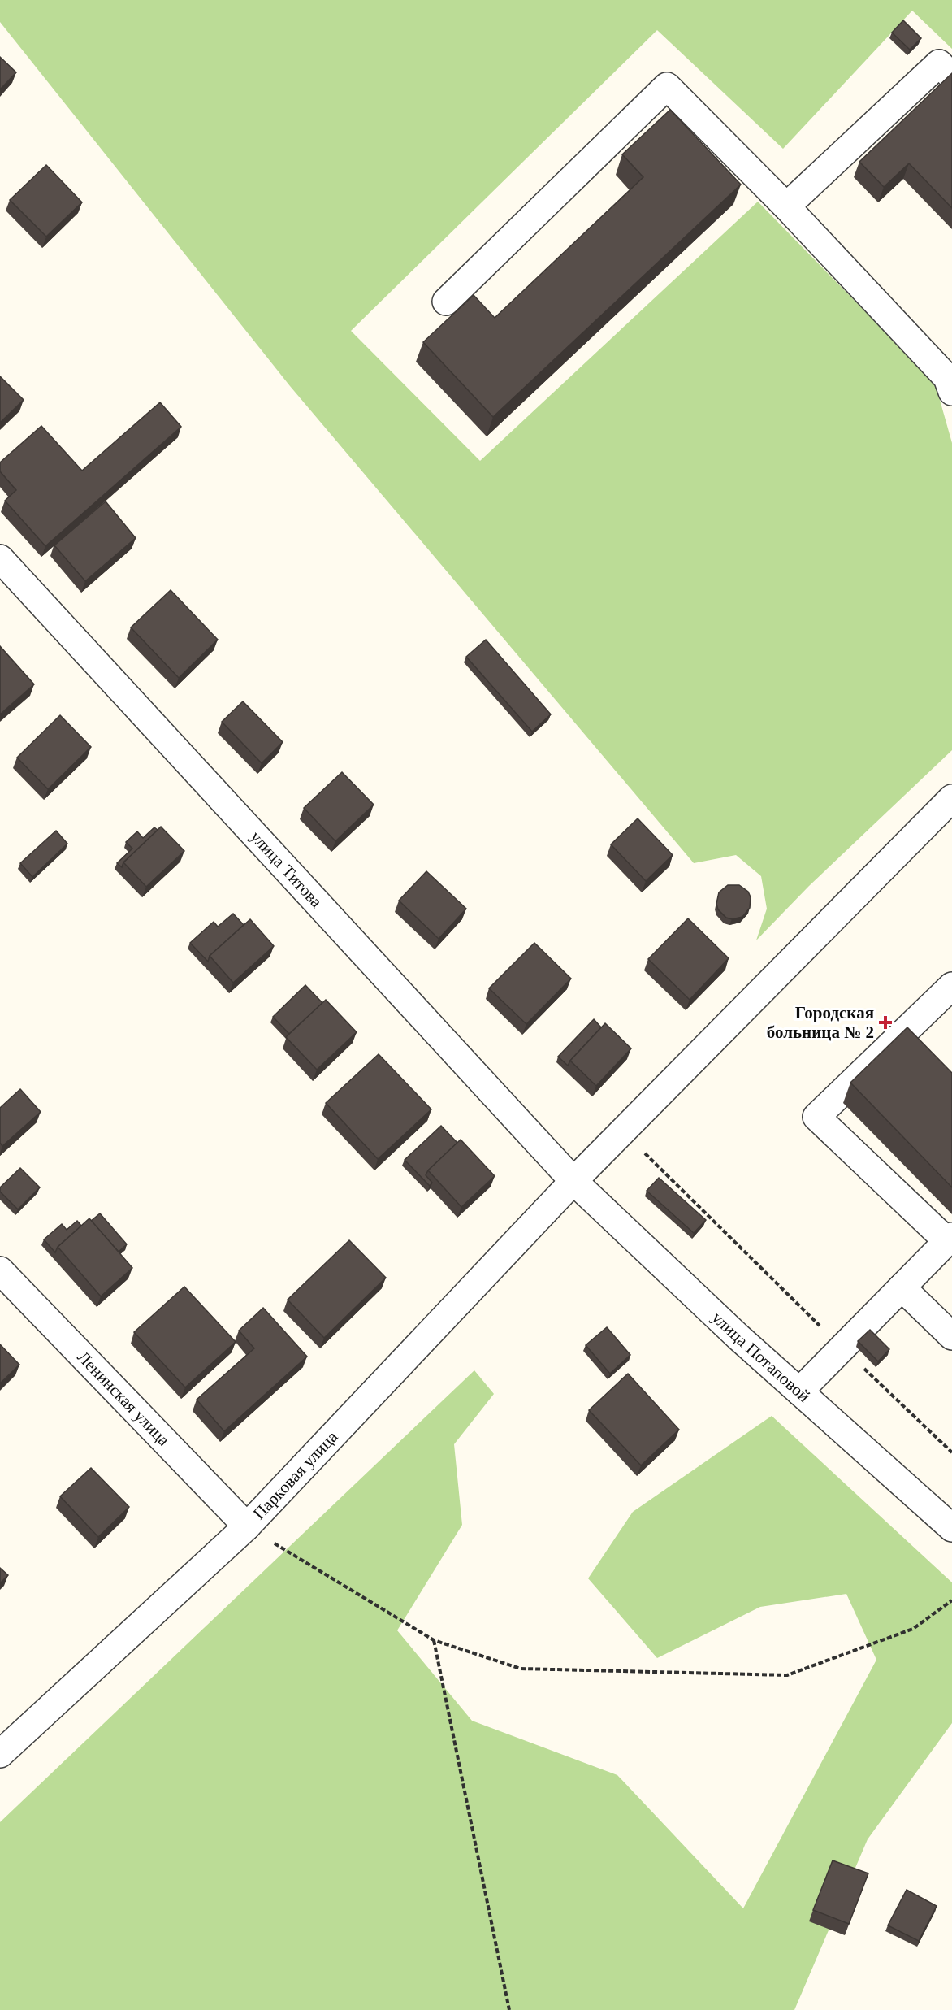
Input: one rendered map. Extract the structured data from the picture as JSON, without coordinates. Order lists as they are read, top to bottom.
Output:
{
  "streets": {
    "street": [
      "улица Титова",
      "улица Потаповой",
      "Ленинская улица",
      "Парковая улица"
    ]
  },
  "crossings": [
    ["улица Титова", "улица Потаповой"],
    ["улица Титова", "Парковая улица"],
    ["улица Потаповой", "Парковая улица"],
    ["Ленинская улица", "Парковая улица"]
  ],
  "places": {
    "health": ["Городская больница № 2"]
  }
}
